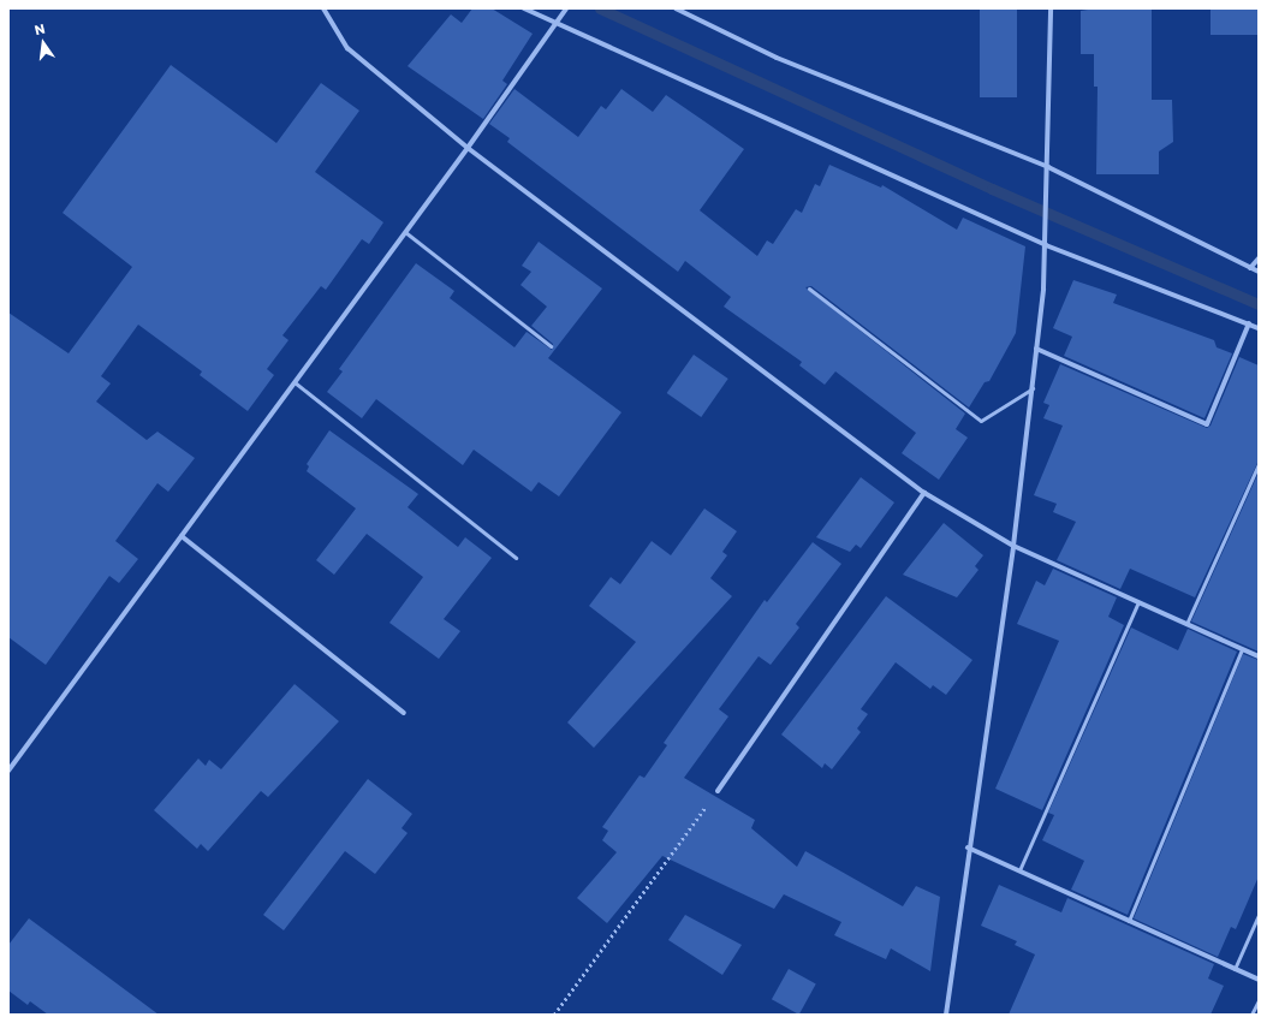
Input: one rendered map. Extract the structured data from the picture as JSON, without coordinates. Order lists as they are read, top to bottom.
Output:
{
  "north": "top"
}
